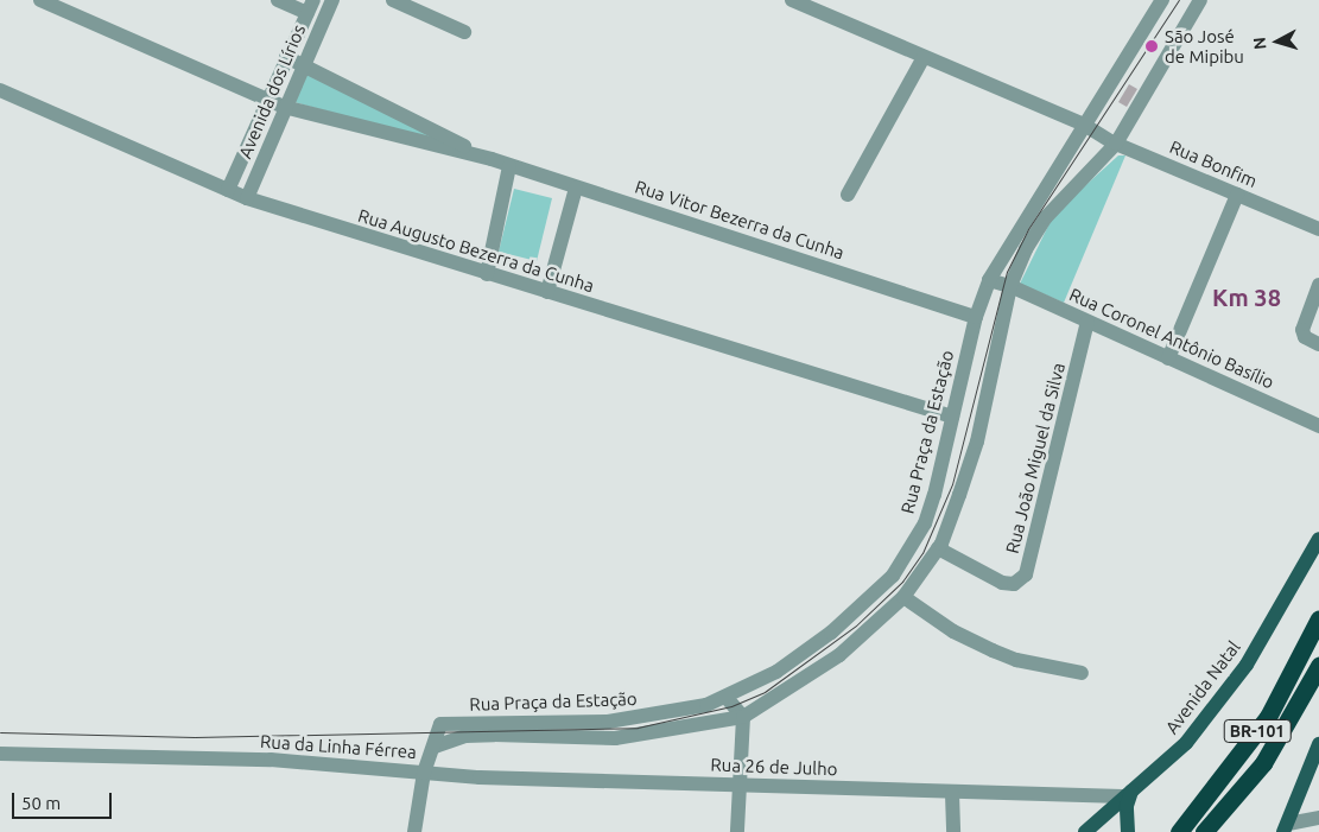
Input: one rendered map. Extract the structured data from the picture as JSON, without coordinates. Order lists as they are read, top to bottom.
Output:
{
  "streets": {
    "highway": ["BR-101"],
    "main road": ["Avenida Natal"],
    "street": [
      "Avenida dos Lírios",
      "Rua Bonfim",
      "Rua Vitor Bezerra da Cunha",
      "Rua Augusto Bezerra da Cunha",
      "Rua Coronel Antônio Basílio",
      "Rua Praça da Estação",
      "Rua João Miguel da Silva",
      "Rua da Linha Férrea",
      "Rua 26 de Julho"
    ]
  },
  "crossings": [
    ["Avenida dos Lírios", "Rua Vitor Bezerra da Cunha"],
    ["Avenida dos Lírios", "Rua Augusto Bezerra da Cunha"],
    ["Rua Bonfim", "Rua Praça da Estação"],
    ["Rua Vitor Bezerra da Cunha", "Rua Praça da Estação"],
    ["Rua Augusto Bezerra da Cunha", "Rua Praça da Estação"],
    ["Rua Coronel Antônio Basílio", "Rua Praça da Estação"],
    ["Rua Coronel Antônio Basílio", "Rua João Miguel da Silva"],
    ["Rua Praça da Estação", "Rua da Linha Férrea"],
    ["Rua João Miguel da Silva", "Rua da Linha Férrea"],
    ["Avenida Natal", "Rua 26 de Julho"],
    ["Rua da Linha Férrea", "Rua 26 de Julho"]
  ],
  "districts": ["Km 38"],
  "places": ["São José de Mipibu"],
  "scale_bar": "50 m",
  "north": "left"
}
